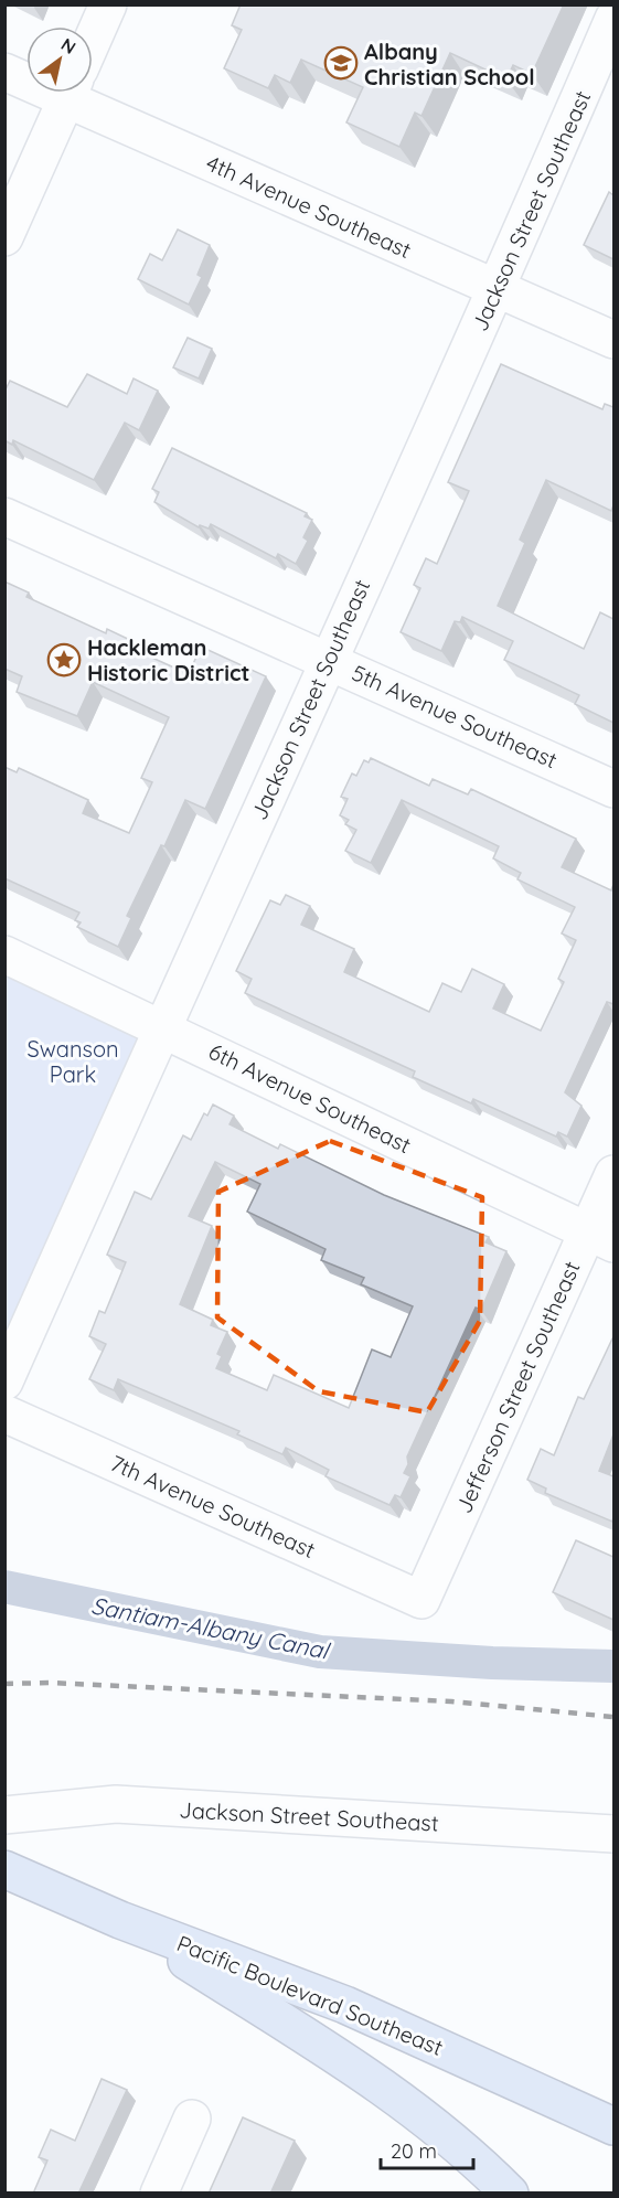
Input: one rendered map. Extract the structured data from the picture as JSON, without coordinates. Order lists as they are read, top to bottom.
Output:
{
  "streets": {
    "highway": ["Pacific Boulevard Southeast"],
    "street": [
      "4th Avenue Southeast",
      "Jackson Street Southeast",
      "5th Avenue Southeast",
      "6th Avenue Southeast",
      "Jefferson Street Southeast",
      "7th Avenue Southeast"
    ]
  },
  "crossings": [
    ["4th Avenue Southeast", "Jackson Street Southeast"],
    ["Jackson Street Southeast", "5th Avenue Southeast"],
    ["Jackson Street Southeast", "6th Avenue Southeast"],
    ["6th Avenue Southeast", "Jefferson Street Southeast"],
    ["Jefferson Street Southeast", "7th Avenue Southeast"]
  ],
  "water": ["Santiam-Albany Canal"],
  "parks": ["Swanson Park"],
  "places": {
    "school or university": ["Albany Christian School"],
    "place": ["Hackleman Historic District"]
  },
  "scale_bar": "20 m",
  "north": "top right"
}
